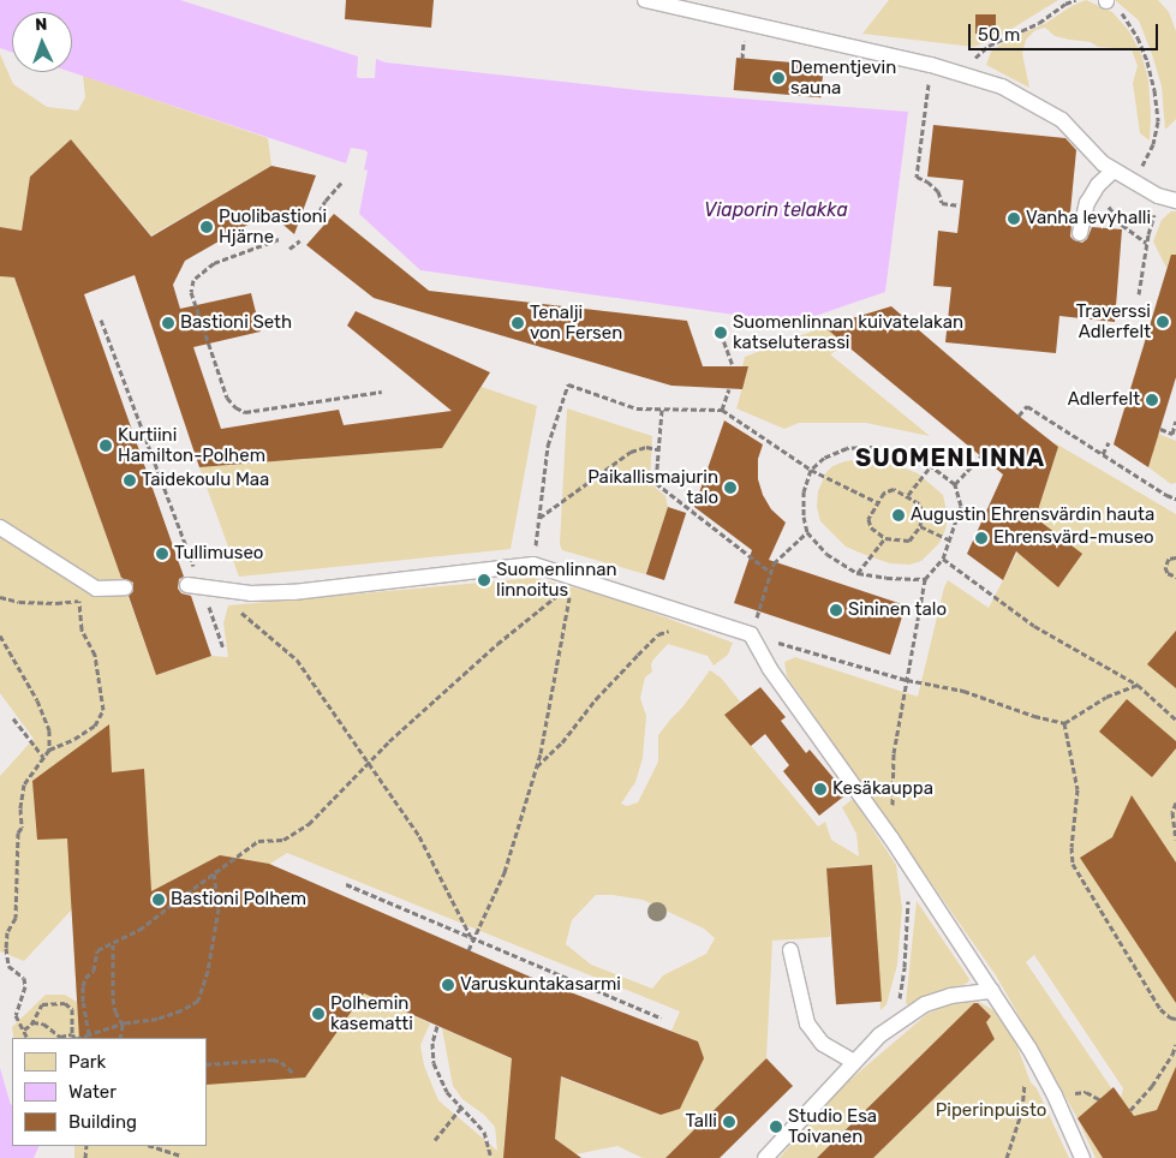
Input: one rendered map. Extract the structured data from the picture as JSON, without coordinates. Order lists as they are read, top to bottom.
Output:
{
  "districts": ["SUOMENLINNA"],
  "water": ["Viaporin telakka"],
  "parks": ["Piperinpuisto"],
  "places": [
    "Dementjevin sauna",
    "Vanha levyhalli",
    "Puolibastioni Hjärne",
    "Traverssi Adlerfelt",
    "Bastioni Seth",
    "Tenalji von Fersen",
    "Suomenlinnan kuivatelakan katseluterassi",
    "Adlerfelt",
    "Kurtiini Hamilton-Polhem",
    "Taidekoulu Maa",
    "Paikallismajurin talo",
    "Augustin Ehrensvärdin hauta",
    "Ehrensvärd-museo",
    "Tullimuseo",
    "Suomenlinnan linnoitus",
    "Sininen talo",
    "Kesäkauppa",
    "Bastioni Polhem",
    "Varuskuntakasarmi",
    "Polhemin kasematti",
    "Talli",
    "Studio Esa Toivanen"
  ],
  "legend": ["Park", "Water", "Building"],
  "scale_bar": "50 m",
  "north": "top"
}
